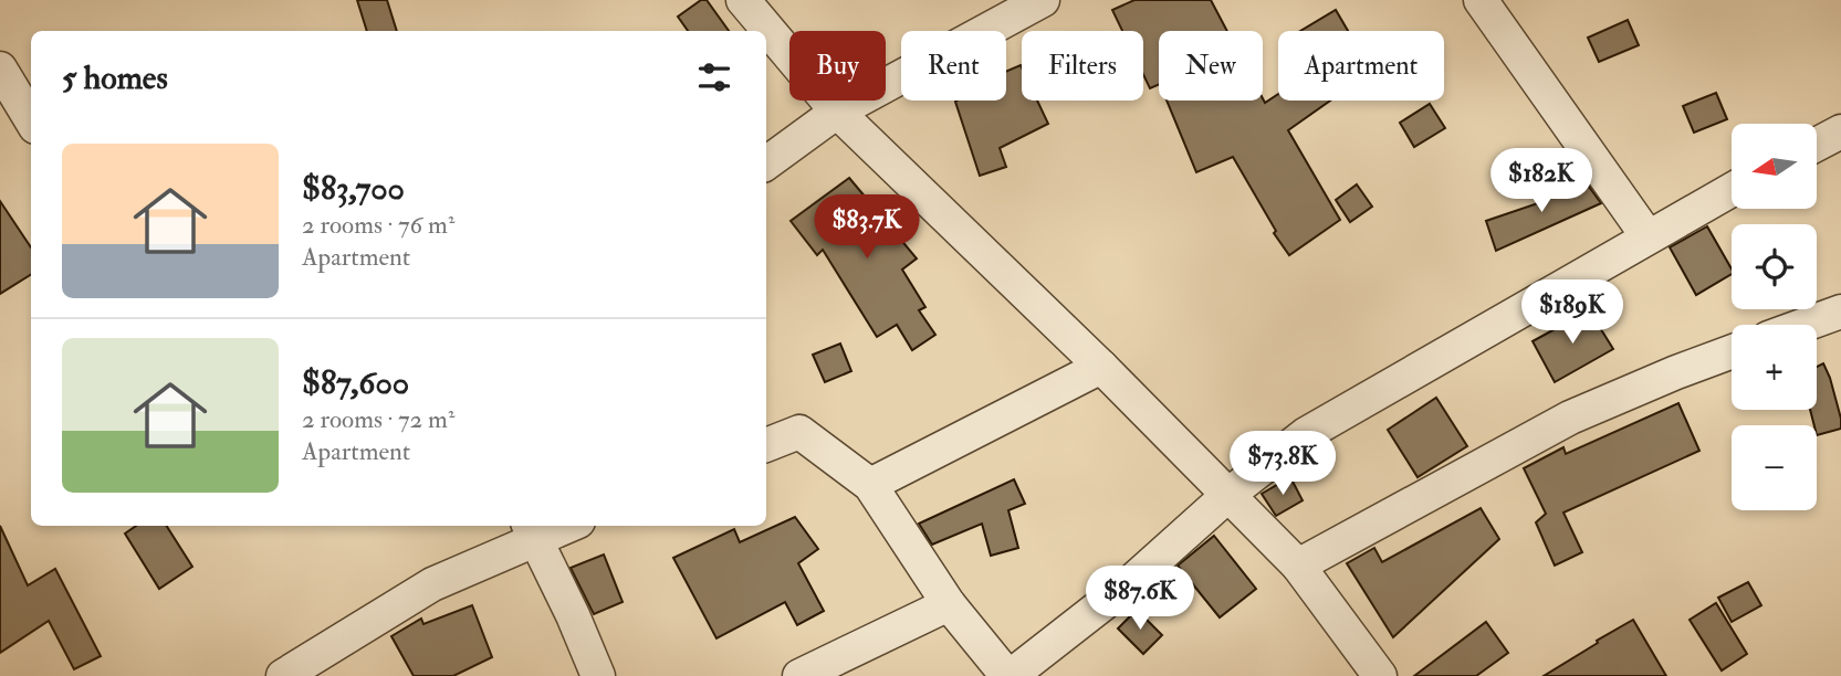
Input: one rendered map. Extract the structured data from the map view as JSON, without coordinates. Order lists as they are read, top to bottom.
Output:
{
  "north": "left",
  "page": {
    "chip": [
      "Buy",
      "Rent",
      "Filters",
      "New",
      "Apartment"
    ],
    "heading": "5 homes",
    "map_buttons": ["+", "−"],
    "list": [
      {
        "name": "$83,700",
        "note": "2 rooms · 76 m² · Apartment"
      },
      {
        "name": "$87,600",
        "note": "2 rooms · 72 m² · Apartment"
      }
    ],
    "price": [
      "$182K",
      "$83.7K",
      "$189K",
      "$73.8K",
      "$87.6K"
    ]
  }
}
